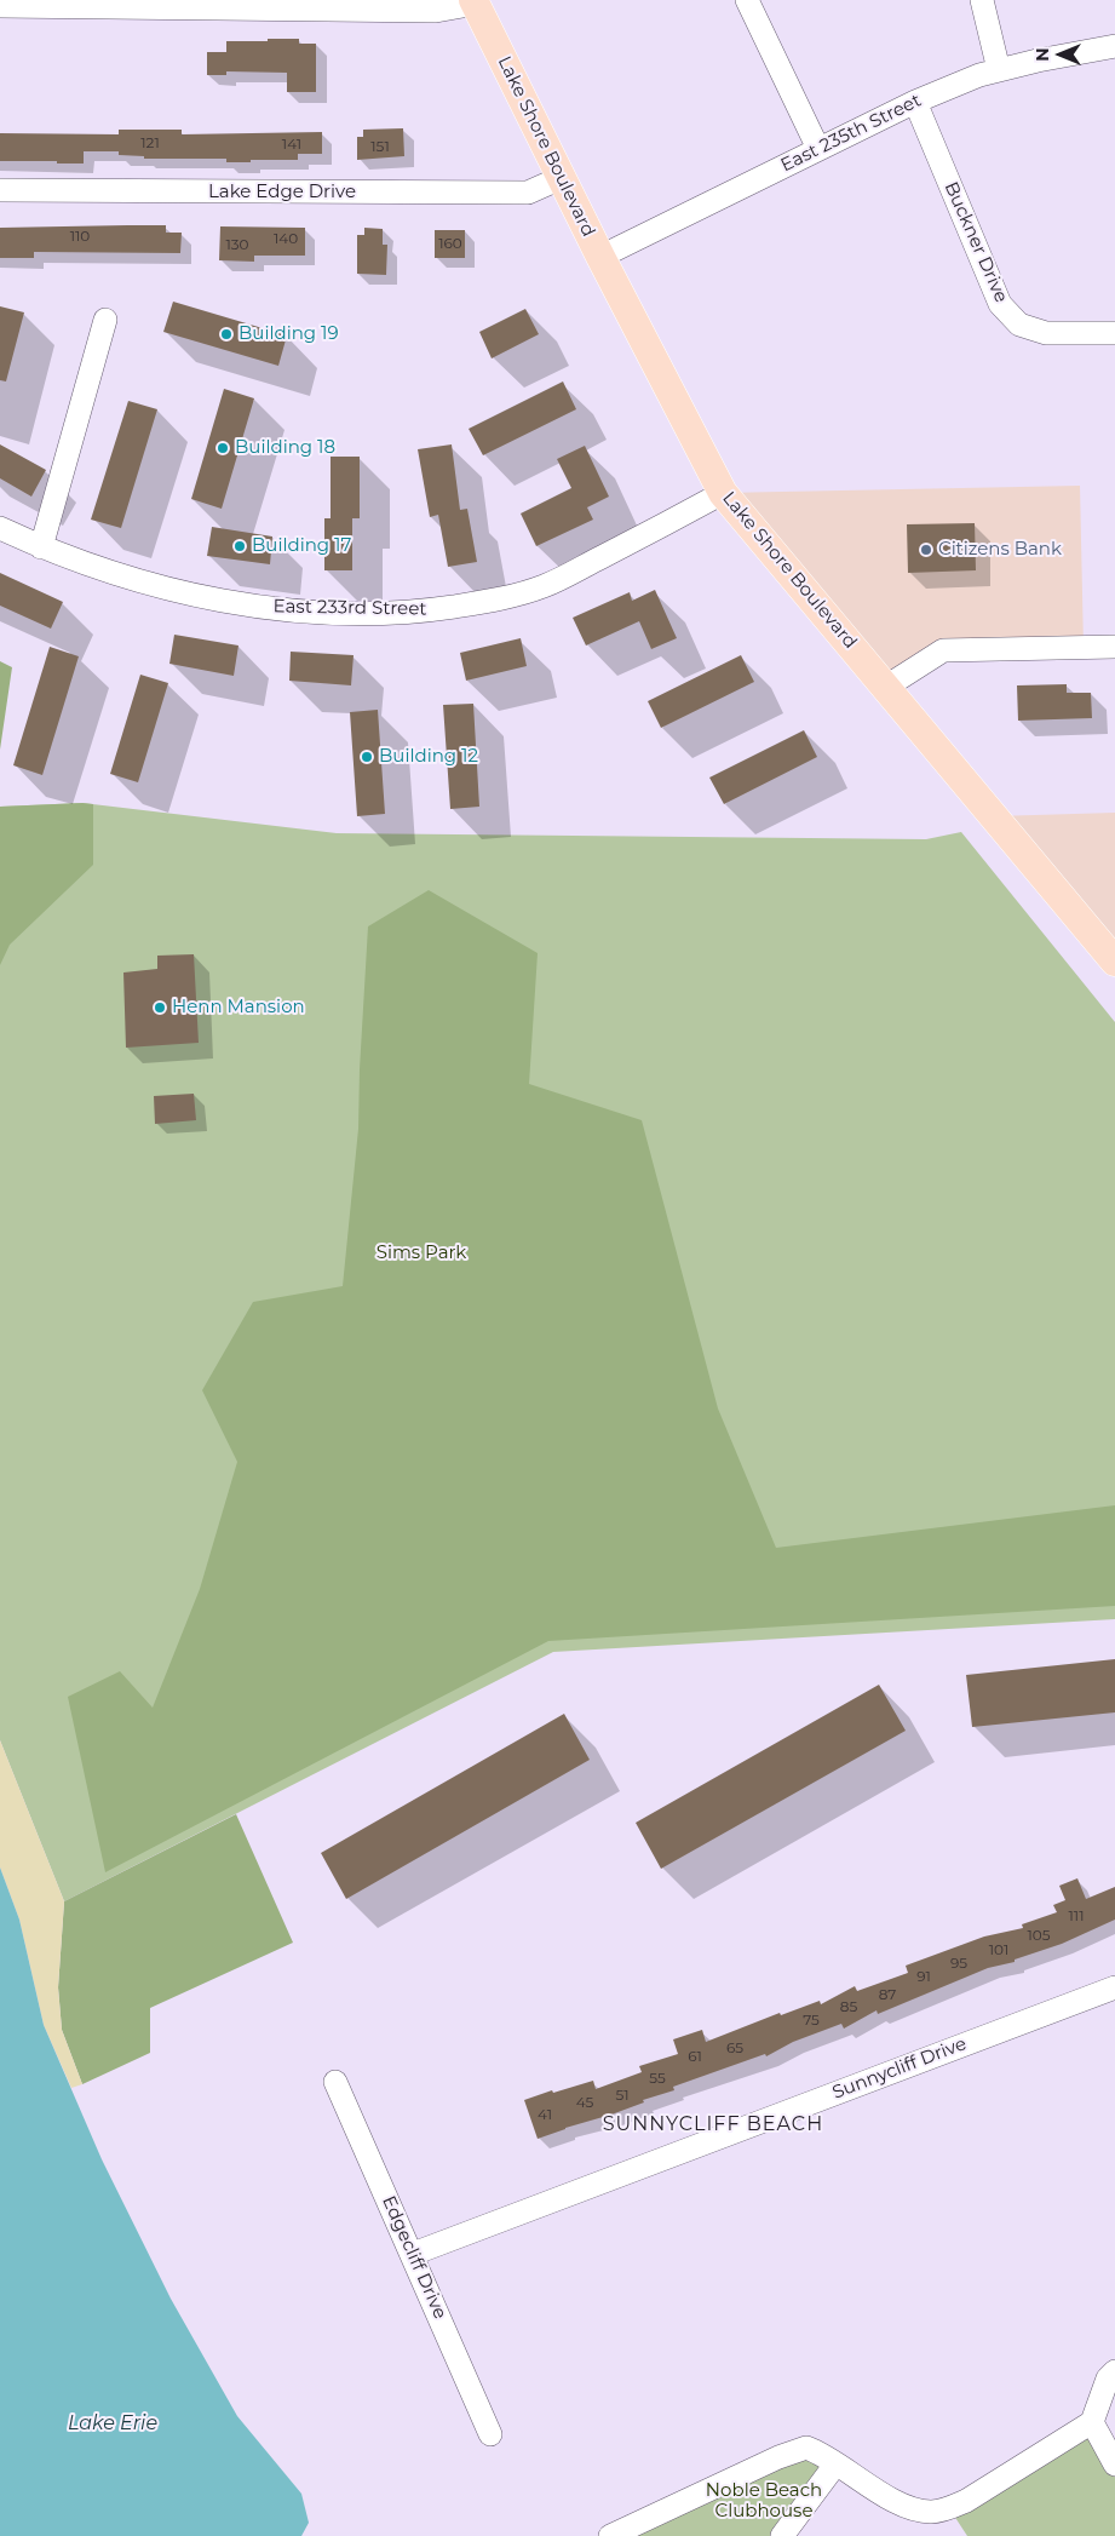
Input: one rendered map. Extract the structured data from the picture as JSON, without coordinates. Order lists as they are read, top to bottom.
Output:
{
  "streets": {
    "main road": ["Lake Shore Boulevard"],
    "street": [
      "East 235th Street",
      "Lake Edge Drive",
      "Buckner Drive",
      "East 233rd Street",
      "Sunnycliff Drive",
      "Edgecliff Drive"
    ]
  },
  "crossings": [
    ["East 235th Street", "Lake Shore Boulevard"],
    ["East 235th Street", "Buckner Drive"],
    ["Lake Shore Boulevard", "Lake Edge Drive"],
    ["Lake Shore Boulevard", "East 233rd Street"],
    ["Sunnycliff Drive", "Edgecliff Drive"]
  ],
  "districts": ["SUNNYCLIFF BEACH"],
  "water": ["Lake Erie"],
  "parks": ["Sims Park", "Noble Beach Clubhouse"],
  "places": [
    "Building 19",
    "Building 18",
    "Building 17",
    "Citizens Bank",
    "Building 12",
    "Henn Mansion"
  ],
  "house_numbers": [
    "121",
    "141",
    "151",
    "110",
    "140",
    "160",
    "130",
    "111",
    "105",
    "101",
    "95",
    "91",
    "87",
    "85",
    "75",
    "65",
    "61",
    "55",
    "51",
    "45",
    "41"
  ],
  "north": "left"
}
